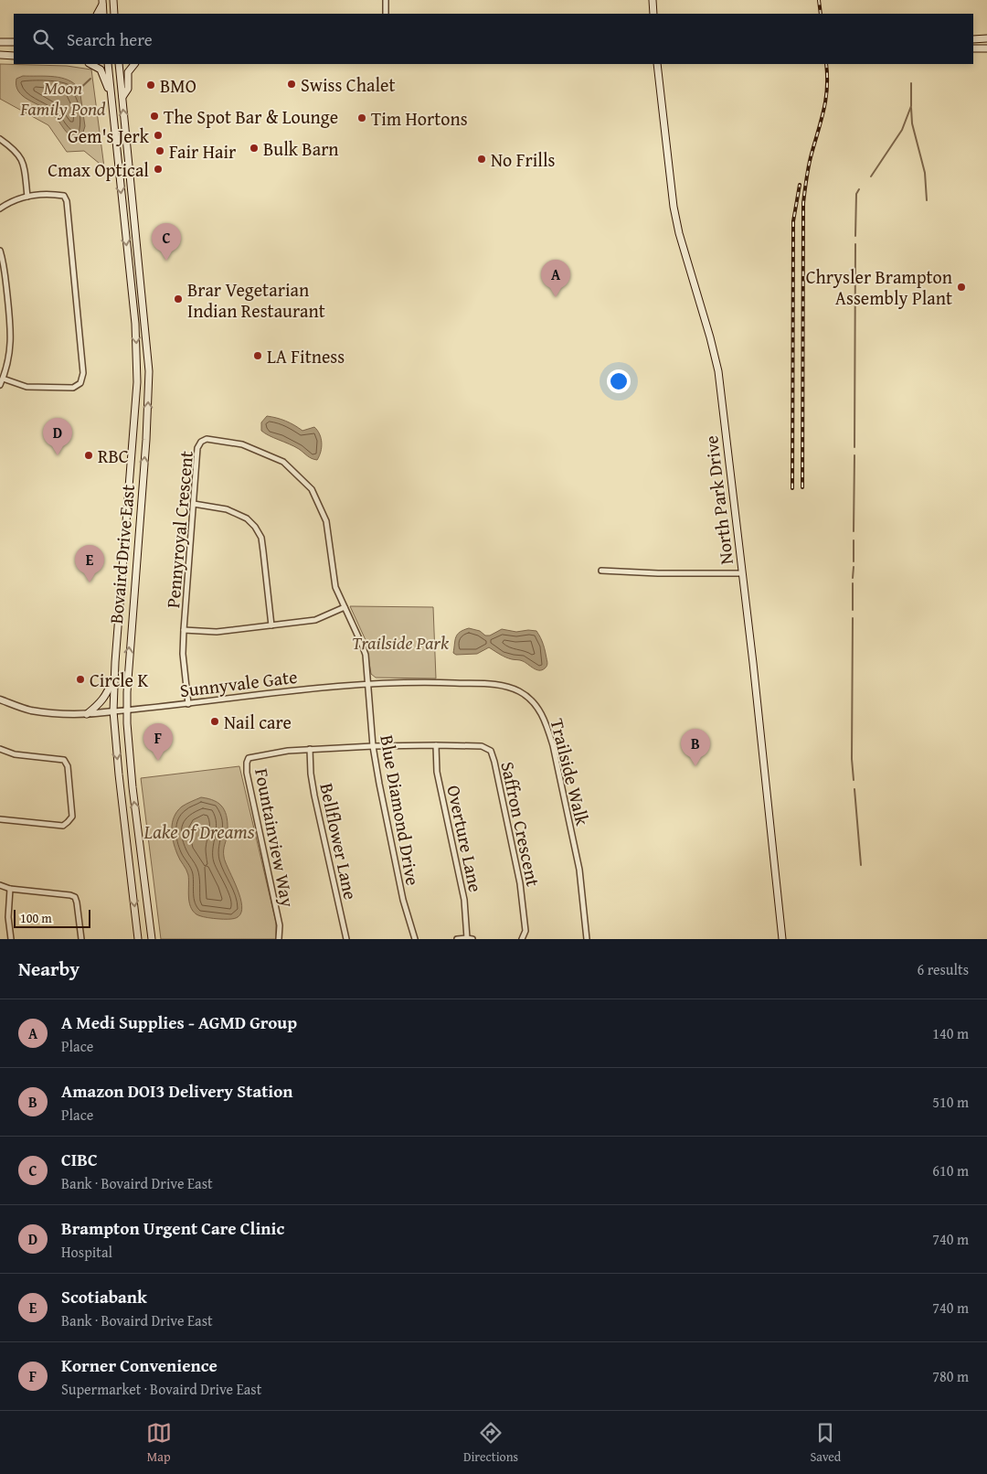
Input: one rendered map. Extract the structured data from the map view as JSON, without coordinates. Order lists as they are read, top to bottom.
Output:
{
  "streets": {
    "main road": ["North Park Drive", "Bovaird Drive East"],
    "street": [
      "Pennyroyal Crescent",
      "Sunnyvale Gate",
      "Trailside Walk",
      "Blue Diamond Drive",
      "Saffron Crescent",
      "Fountainview Way",
      "Overture Lane",
      "Bellflower Lane"
    ]
  },
  "crossings": [
    ["Pennyroyal Crescent", "Sunnyvale Gate"],
    ["Pennyroyal Crescent", "Trailside Walk"],
    ["Pennyroyal Crescent", "Blue Diamond Drive"],
    ["Bovaird Drive East", "Sunnyvale Gate"],
    ["Sunnyvale Gate", "Trailside Walk"],
    ["Sunnyvale Gate", "Blue Diamond Drive"],
    ["Trailside Walk", "Blue Diamond Drive"],
    ["Blue Diamond Drive", "Saffron Crescent"],
    ["Blue Diamond Drive", "Fountainview Way"],
    ["Saffron Crescent", "Fountainview Way"],
    ["Saffron Crescent", "Overture Lane"],
    ["Fountainview Way", "Bellflower Lane"]
  ],
  "water": ["Lake of Dreams"],
  "parks": ["Moon Family Pond", "Trailside Park"],
  "places": [
    "Swiss Chalet",
    "BMO",
    "The Spot Bar & Lounge",
    "Tim Hortons",
    "Gem's Jerk",
    "Bulk Barn",
    "Fair Hair",
    "No Frills",
    "Cmax Optical",
    "Chrysler Brampton Assembly Plant",
    "Brar Vegetarian Indian Restaurant",
    "LA Fitness",
    "RBC",
    "Circle K",
    "Nail care"
  ],
  "scale_bar": "100 m",
  "page": {
    "search": "Search here",
    "pins": [
      "C",
      "A",
      "D",
      "E",
      "F",
      "B"
    ],
    "scale": "100 m",
    "heading": ["Nearby", "6 results"],
    "list": [
      {
        "mark": "A",
        "name": "A Medi Supplies - AGMD Group",
        "note": "Place",
        "value": "140 m"
      },
      {
        "mark": "B",
        "name": "Amazon DOI3 Delivery Station",
        "note": "Place",
        "value": "510 m"
      },
      {
        "mark": "C",
        "name": "CIBC",
        "note": "Bank · Bovaird Drive East",
        "value": "610 m"
      },
      {
        "mark": "D",
        "name": "Brampton Urgent Care Clinic",
        "note": "Hospital",
        "value": "740 m"
      },
      {
        "mark": "E",
        "name": "Scotiabank",
        "note": "Bank · Bovaird Drive East",
        "value": "740 m"
      },
      {
        "mark": "F",
        "name": "Korner Convenience",
        "note": "Supermarket · Bovaird Drive East",
        "value": "780 m"
      }
    ],
    "nav": ["Map", "Directions", "Saved"]
  }
}
